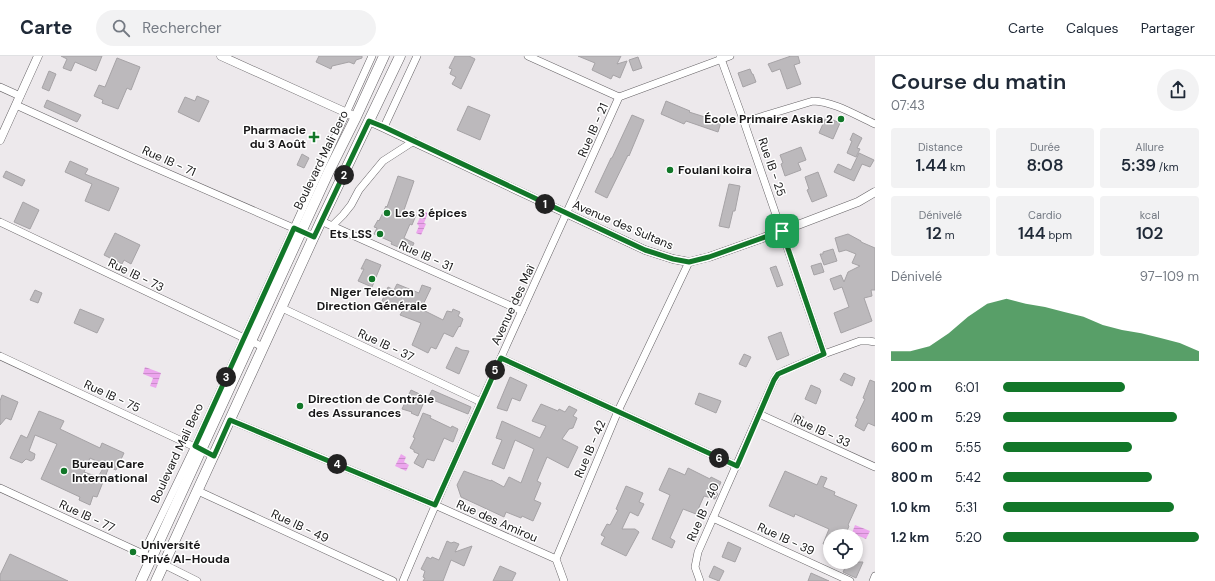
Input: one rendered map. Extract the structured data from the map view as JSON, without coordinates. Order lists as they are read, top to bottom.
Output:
{
  "streets": {
    "main road": ["Boulevard Mali Bero"],
    "street": [
      "Rue IB - 21",
      "Rue IB - 71",
      "Rue IB - 25",
      "Avenue des Sultans",
      "Rue IB - 31",
      "Rue IB - 73",
      "Avenue des Maï",
      "Rue IB - 37",
      "Rue IB - 75",
      "Rue IB - 33",
      "Rue IB - 42",
      "Rue IB - 40",
      "Rue IB - 77",
      "Rue des Amirou",
      "Rue IB - 49",
      "Rue IB - 39"
    ]
  },
  "crossings": [
    ["Rue IB - 21", "Rue IB - 25"],
    ["Rue IB - 21", "Avenue des Sultans"],
    ["Rue IB - 21", "Avenue des Maï"],
    ["Boulevard Mali Bero", "Rue IB - 71"],
    ["Boulevard Mali Bero", "Rue IB - 73"],
    ["Boulevard Mali Bero", "Rue IB - 75"],
    ["Boulevard Mali Bero", "Rue IB - 77"],
    ["Rue IB - 25", "Avenue des Sultans"],
    ["Rue IB - 25", "Rue IB - 40"],
    ["Avenue des Sultans", "Avenue des Maï"],
    ["Avenue des Sultans", "Rue IB - 42"],
    ["Rue IB - 31", "Avenue des Maï"],
    ["Avenue des Maï", "Rue IB - 37"],
    ["Avenue des Maï", "Rue des Amirou"],
    ["Rue IB - 33", "Rue IB - 40"],
    ["Rue IB - 42", "Rue des Amirou"],
    ["Rue IB - 40", "Rue IB - 39"]
  ],
  "places": {
    "other": [
      "École Primaire Askia 2",
      "Foulani koira",
      "Les 3 épices",
      "Ets LSS",
      "Niger Telecom Direction Générale",
      "Direction de Contrôle des Assurances",
      "Bureau Care International",
      "Université Privé Al-Houda"
    ],
    "health": ["Pharmacie du 3 Août"]
  },
  "page": {
    "header": "Carte",
    "search": "Rechercher",
    "nav": ["Carte", "Calques", "Partager"],
    "heading": ["Course du matin", "07:43"],
    "stats": [
      ["Distance", "1.44 km"],
      ["Durée", "8:08"],
      ["Allure", "5:39 /km"],
      ["Dénivelé", "12 m"],
      ["Cardio", "144 bpm"],
      ["kcal", "102"]
    ],
    "pins": [
      "2",
      "1",
      "5",
      "3",
      "6",
      "4"
    ],
    "chart": ["Dénivelé", "97–109 m"],
    "list": [
      {
        "name": "200 m",
        "note": "6:01"
      },
      {
        "name": "400 m",
        "note": "5:29"
      },
      {
        "name": "600 m",
        "note": "5:55"
      },
      {
        "name": "800 m",
        "note": "5:42"
      },
      {
        "name": "1.0 km",
        "note": "5:31"
      },
      {
        "name": "1.2 km",
        "note": "5:20"
      }
    ]
  }
}
